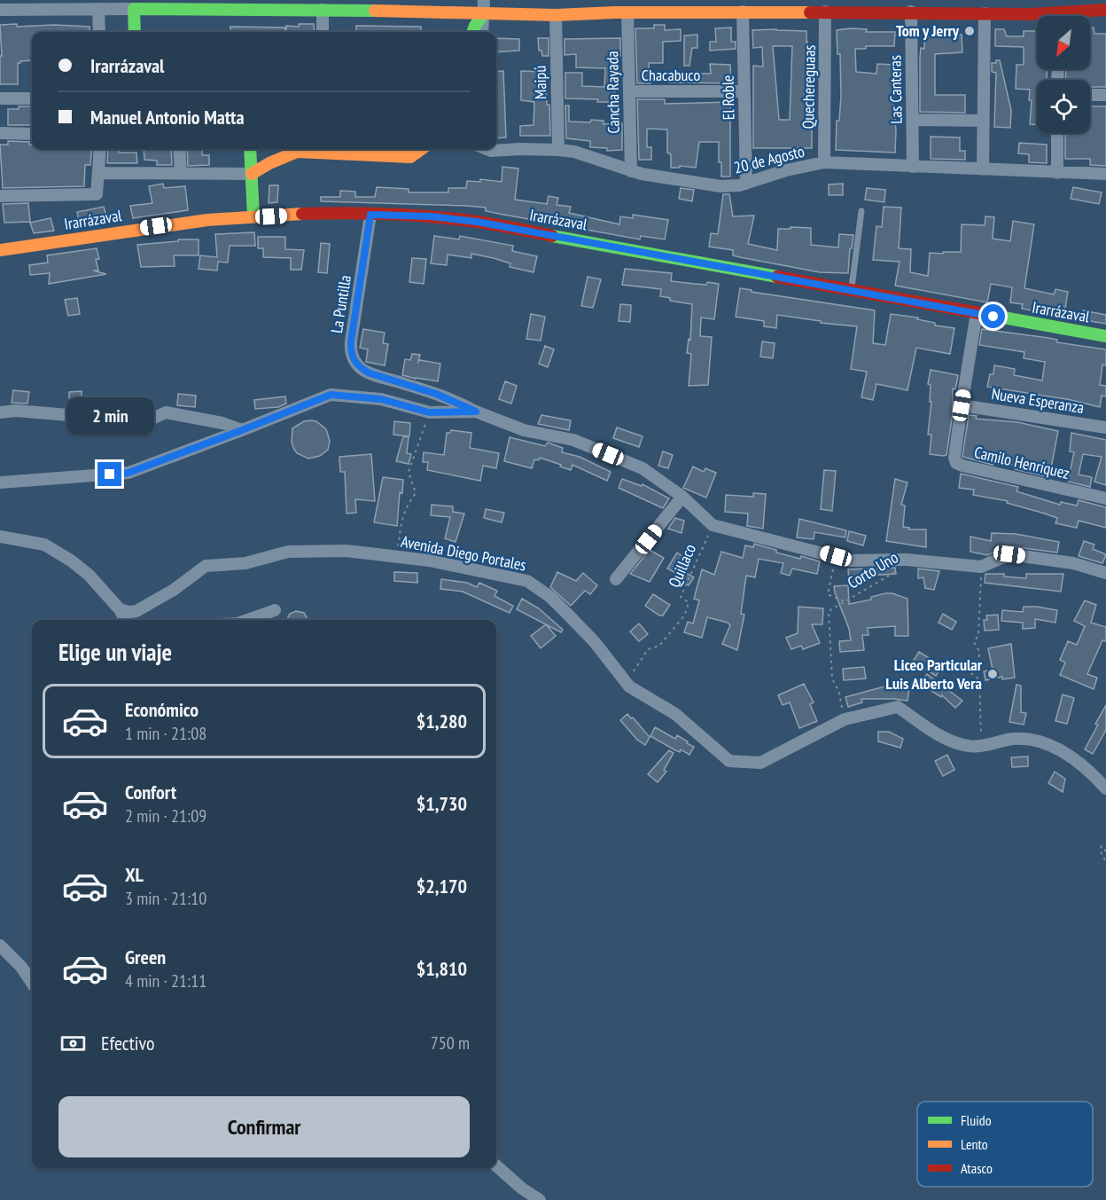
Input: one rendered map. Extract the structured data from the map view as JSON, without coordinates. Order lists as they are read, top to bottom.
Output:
{
  "streets": {
    "street": [
      "Chacabuco",
      "Maipú",
      "Quechereguaas",
      "Las Canteras",
      "Cancha Rayada",
      "El Roble",
      "20 de Agosto",
      "Irarrázaval",
      "La Puntilla",
      "Nueva Esperanza",
      "Camilo Henríquez",
      "Avenida Diego Portales"
    ],
    "path": ["Quillaco", "Corto Uno"]
  },
  "crossings": [
    ["Chacabuco", "Cancha Rayada"],
    ["Chacabuco", "El Roble"],
    ["Maipú", "20 de Agosto"],
    ["Quechereguaas", "20 de Agosto"],
    ["Las Canteras", "20 de Agosto"],
    ["Cancha Rayada", "20 de Agosto"],
    ["El Roble", "20 de Agosto"],
    ["Irarrázaval", "La Puntilla"],
    ["La Puntilla", "Quillaco"],
    ["Nueva Esperanza", "Camilo Henríquez"],
    ["Avenida Diego Portales", "Quillaco"],
    ["Avenida Diego Portales", "Corto Uno"]
  ],
  "places": ["Tom y Jerry", "Liceo Particular Luis Alberto Vera"],
  "legend": ["Fluido", "Lento", "Atasco"],
  "north": "bottom left",
  "page": {
    "banner": ["Irarrázaval", "Manuel Antonio Matta"],
    "bubble": "2 min",
    "heading": "Elige un viaje",
    "list": [
      {
        "name": "Económico",
        "note": "1 min · 21:08",
        "value": "$1,280"
      },
      {
        "name": "Confort",
        "note": "2 min · 21:09",
        "value": "$1,730"
      },
      {
        "name": "XL",
        "note": "3 min · 21:10",
        "value": "$2,170"
      },
      {
        "name": "Green",
        "note": "4 min · 21:11",
        "value": "$1,810"
      }
    ],
    "pay": ["Efectivo", "750 m"],
    "buttons": "Confirmar"
  }
}
